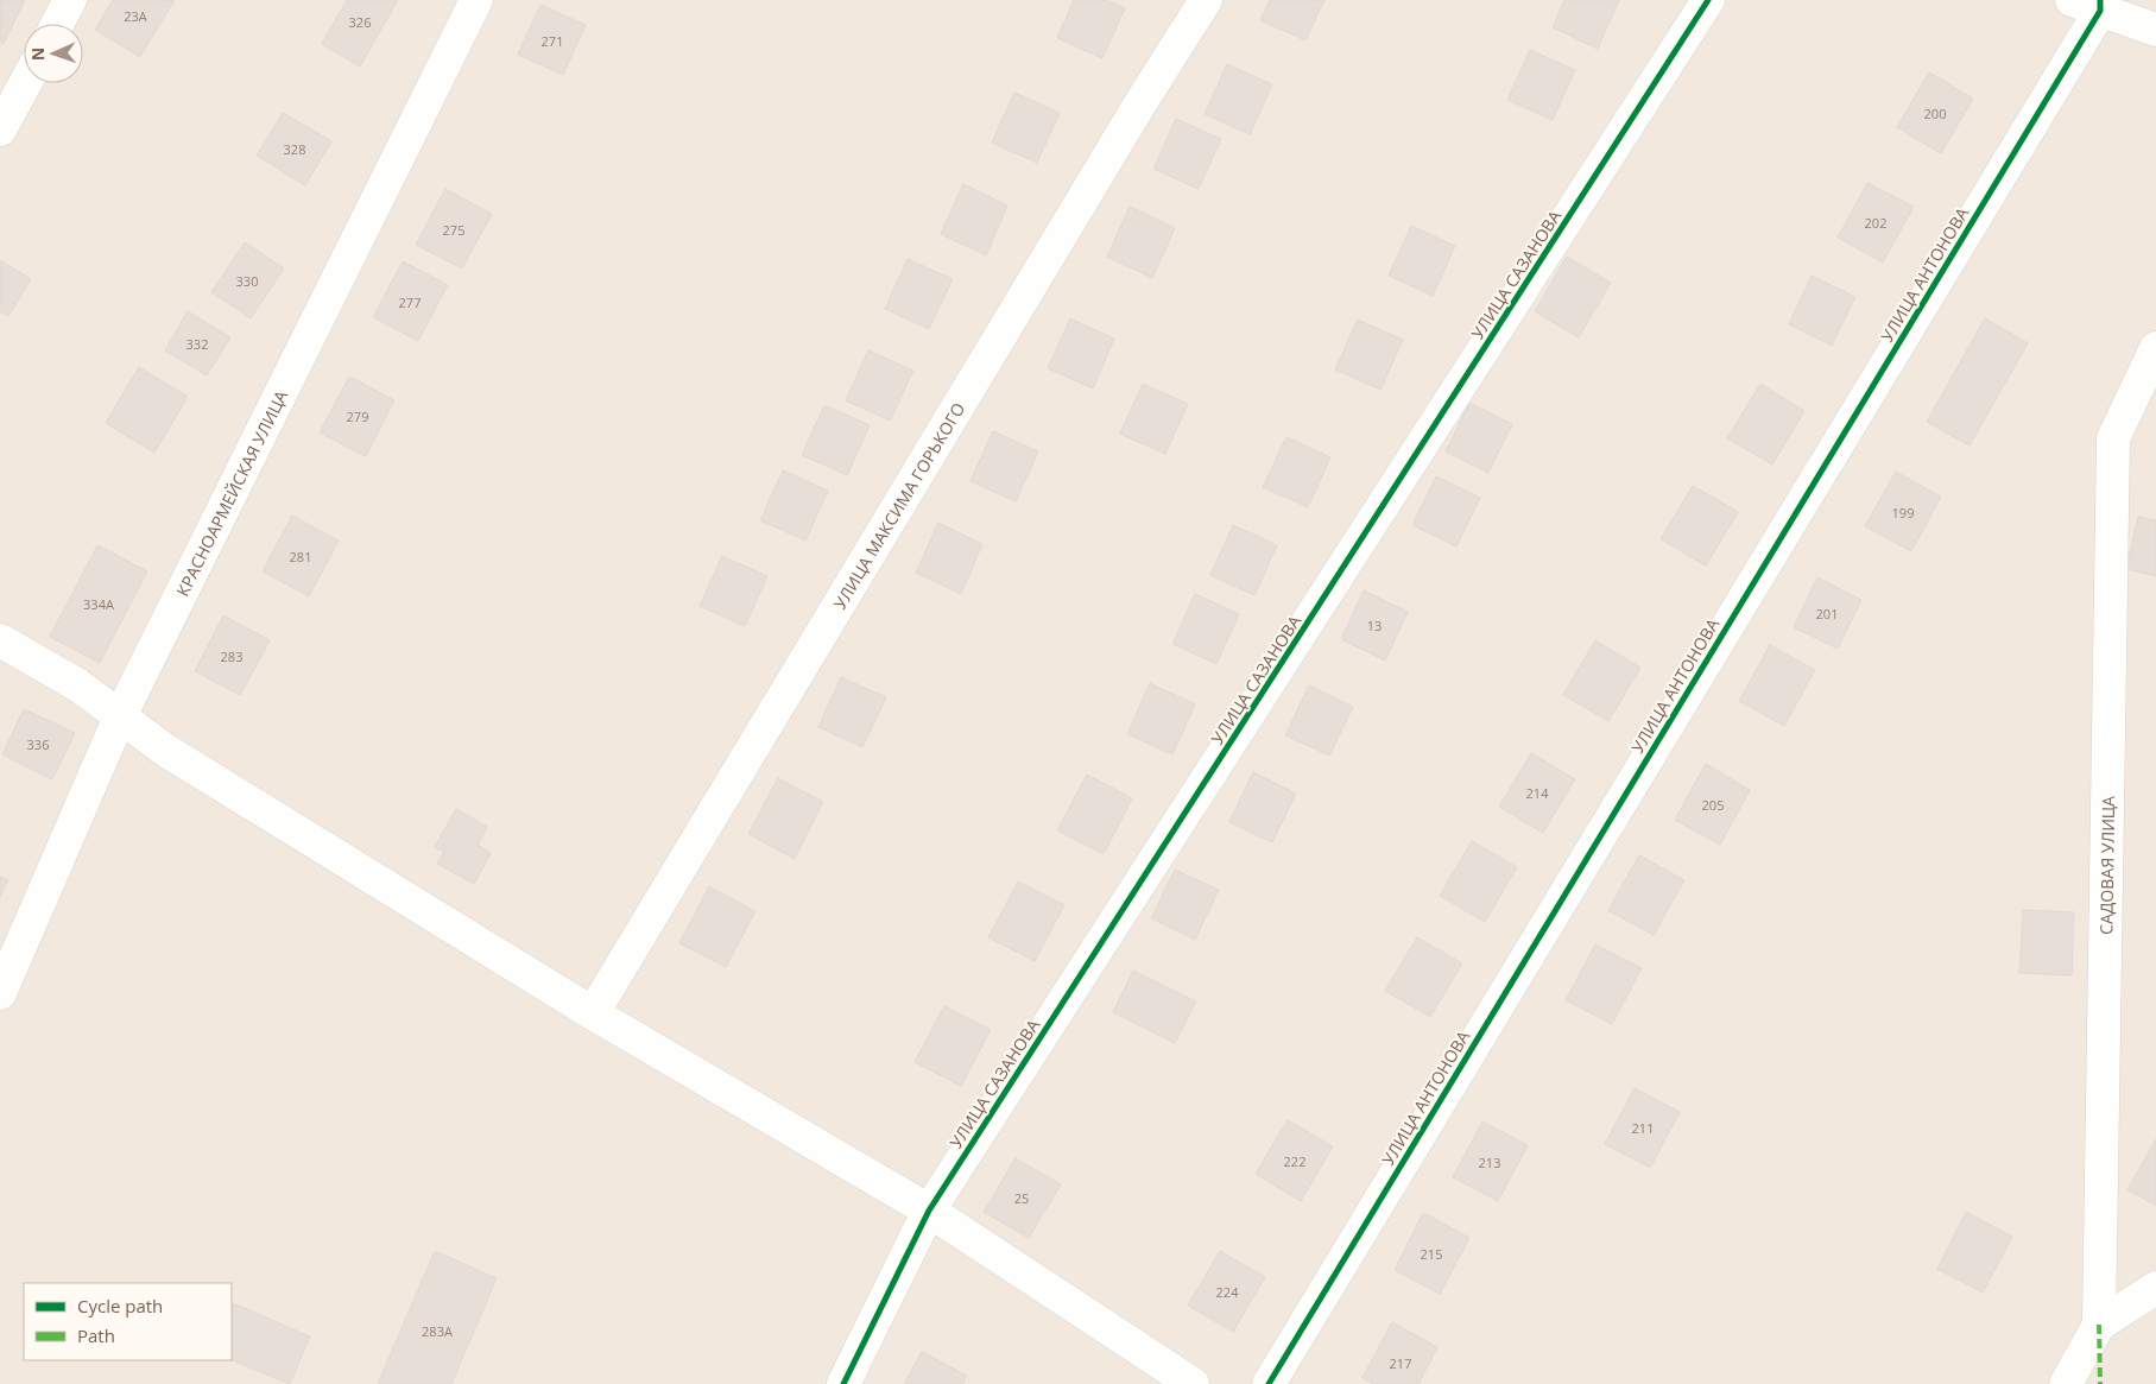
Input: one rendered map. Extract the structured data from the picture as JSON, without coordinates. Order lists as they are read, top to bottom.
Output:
{
  "streets": {
    "street": [
      "УЛИЦА САЗАНОВА",
      "УЛИЦА АНТОНОВА",
      "КРАСНОАРМЕЙСКАЯ УЛИЦА",
      "УЛИЦА МАКСИМА ГОРЬКОГО",
      "САДОВАЯ УЛИЦА"
    ]
  },
  "house_numbers": [
    "23А",
    "326",
    "271",
    "200",
    "328",
    "202",
    "275",
    "330",
    "277",
    "332",
    "279",
    "199",
    "281",
    "334А",
    "201",
    "13",
    "283",
    "336",
    "214",
    "205",
    "211",
    "222",
    "213",
    "25",
    "215",
    "224",
    "283А",
    "217"
  ],
  "legend": ["Cycle path", "Path"],
  "north": "left"
}
